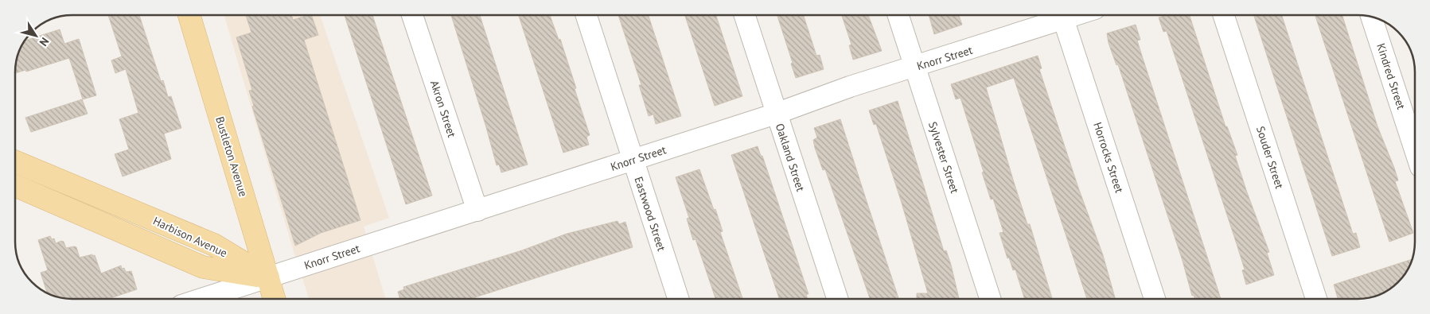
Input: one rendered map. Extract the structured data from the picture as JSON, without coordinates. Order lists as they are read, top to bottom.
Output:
{
  "streets": {
    "main road": ["Bustleton Avenue", "Harbison Avenue"],
    "street": [
      "Knorr Street",
      "Kindred Street",
      "Akron Street",
      "Oakland Street",
      "Sylvester Street",
      "Horrocks Street",
      "Souder Street",
      "Eastwood Street"
    ]
  },
  "crossings": [
    ["Knorr Street", "Akron Street"],
    ["Knorr Street", "Bustleton Avenue"],
    ["Knorr Street", "Oakland Street"],
    ["Knorr Street", "Sylvester Street"],
    ["Knorr Street", "Eastwood Street"],
    ["Knorr Street", "Harbison Avenue"],
    ["Bustleton Avenue", "Harbison Avenue"]
  ],
  "north": "bottom right"
}
